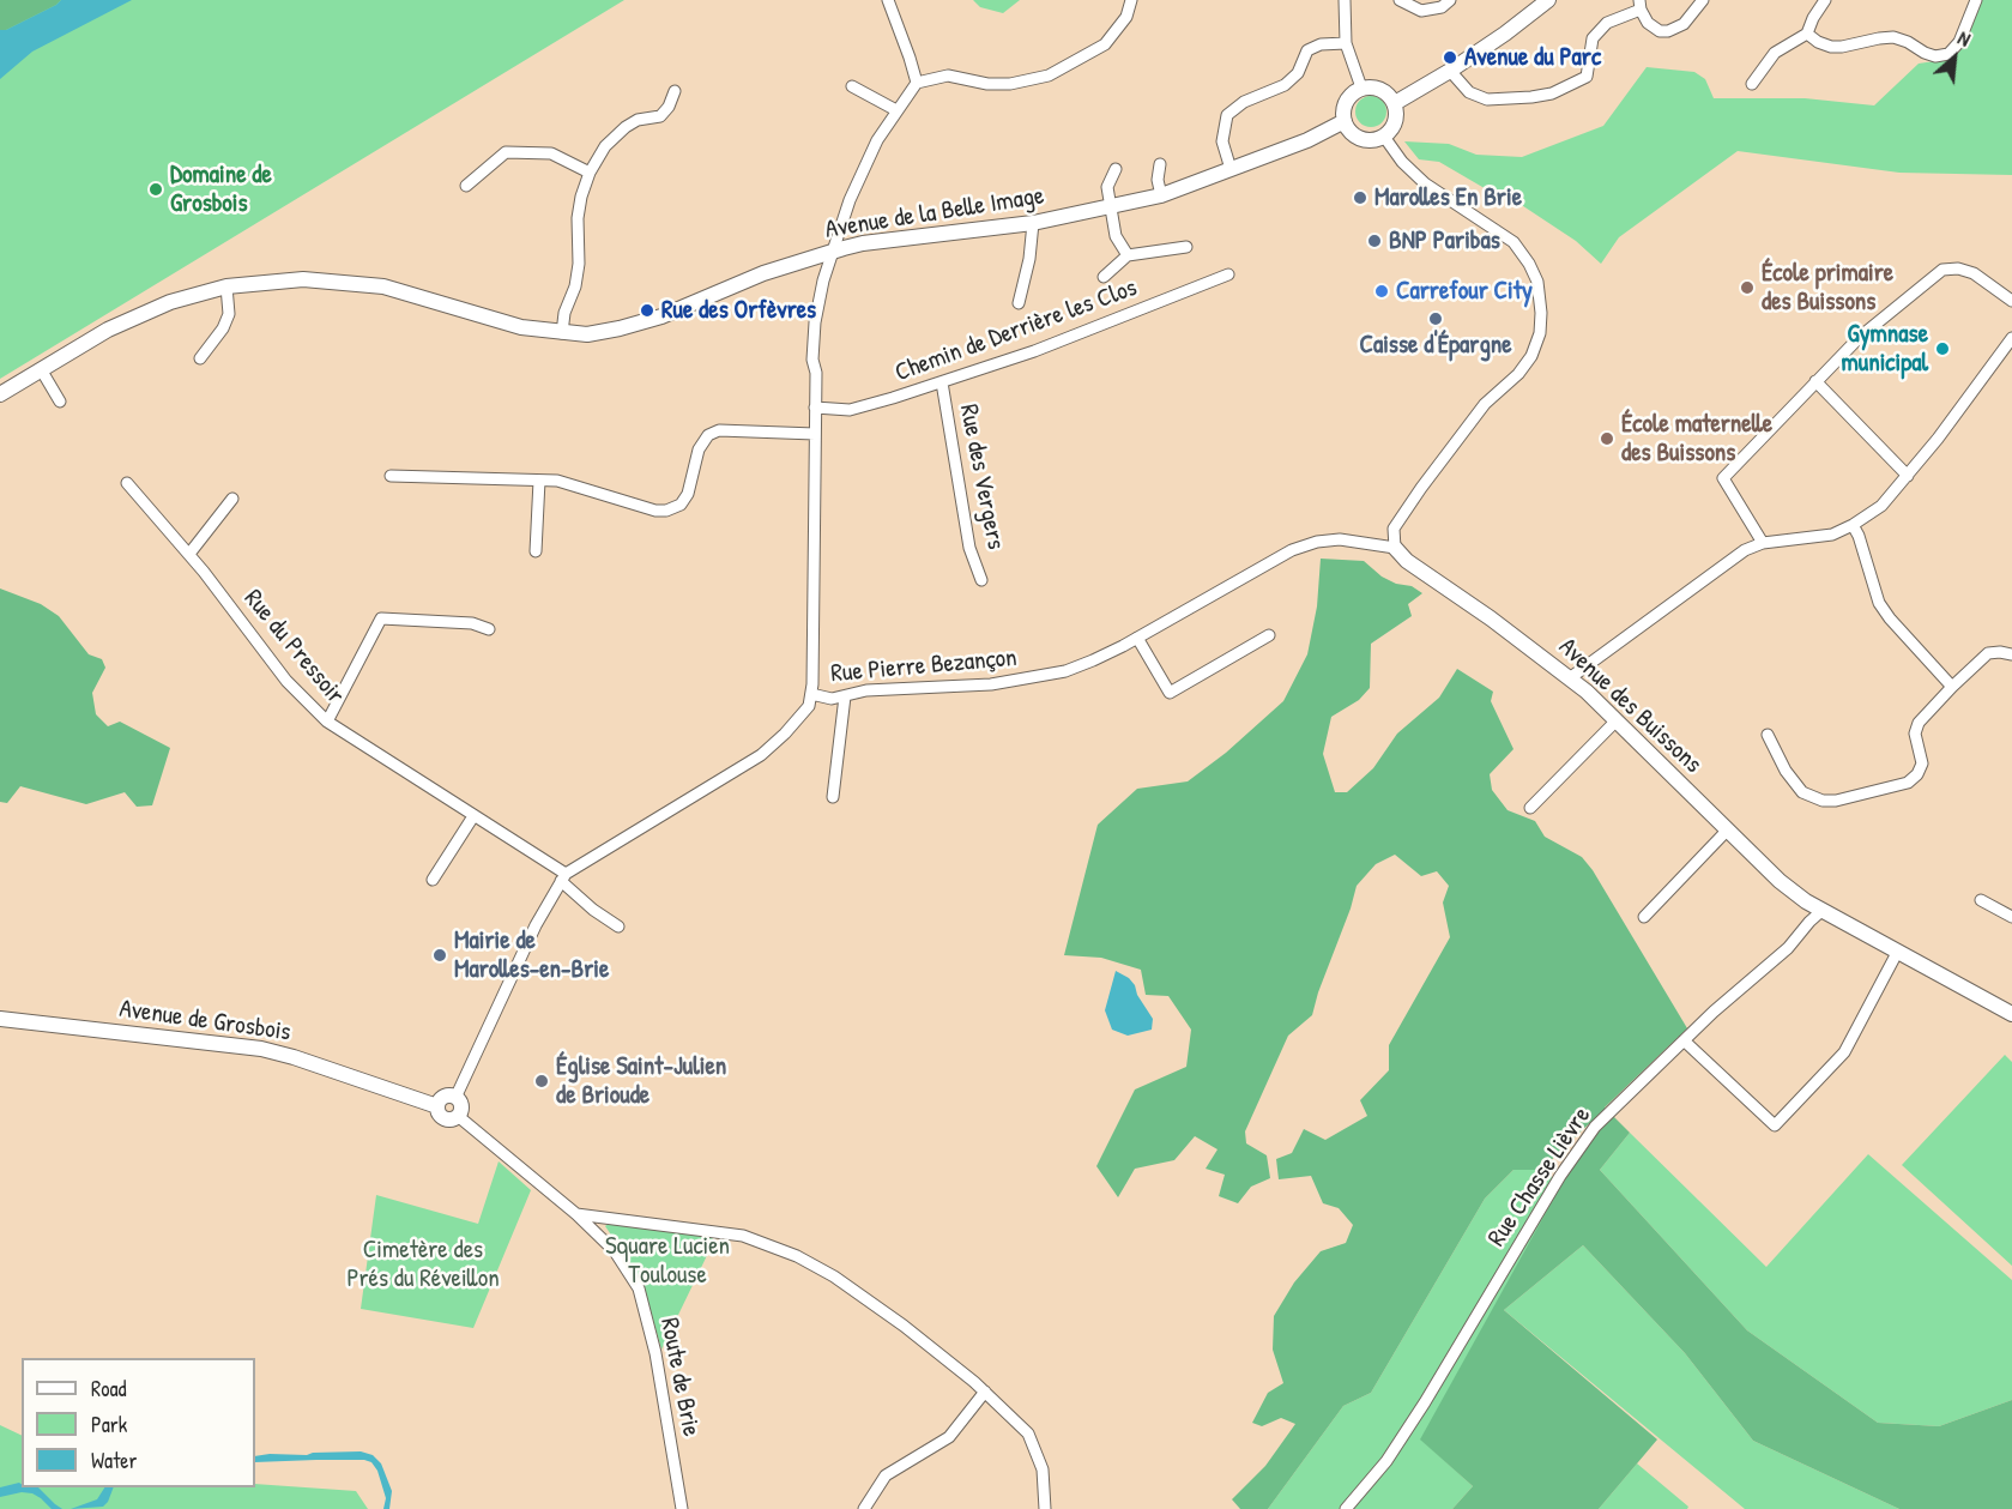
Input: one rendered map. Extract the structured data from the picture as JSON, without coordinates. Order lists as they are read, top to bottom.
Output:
{
  "streets": {
    "street": [
      "Avenue de la Belle Image",
      "Chemin de Derrière les Clos",
      "Rue des Vergers",
      "Rue du Pressoir",
      "Rue Pierre Bezançon",
      "Avenue des Buissons",
      "Avenue de Grosbois",
      "Rue Chasse Lièvre",
      "Route de Brie"
    ]
  },
  "crossings": [
    ["Chemin de Derrière les Clos", "Rue des Vergers"],
    ["Rue du Pressoir", "Rue Pierre Bezançon"],
    ["Rue Pierre Bezançon", "Avenue des Buissons"],
    ["Rue Pierre Bezançon", "Avenue de Grosbois"],
    ["Rue Pierre Bezançon", "Route de Brie"],
    ["Avenue des Buissons", "Rue Chasse Lièvre"],
    ["Avenue de Grosbois", "Route de Brie"]
  ],
  "parks": ["Square Lucien Toulouse", "Cimetère des Prés du Réveillon"],
  "places": [
    "Avenue du Parc",
    "Domaine de Grosbois",
    "Marolles En Brie",
    "BNP Paribas",
    "École primaire des Buissons",
    "Carrefour City",
    "Rue des Orfèvres",
    "Caisse d'Épargne",
    "Gymnase municipal",
    "École maternelle des Buissons",
    "Mairie de Marolles-en-Brie",
    "Église Saint-Julien de Brioude"
  ],
  "legend": ["Road", "Park", "Water"],
  "north": "top right"
}
